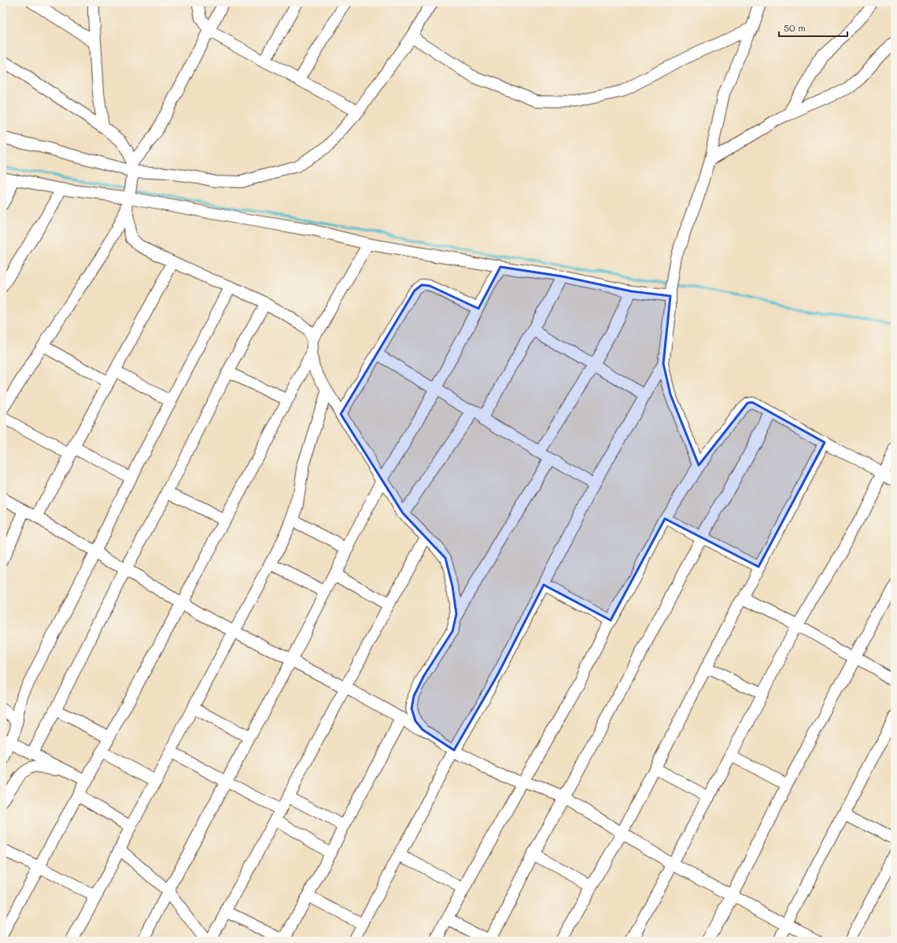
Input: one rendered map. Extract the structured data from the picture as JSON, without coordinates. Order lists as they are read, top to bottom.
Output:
{
  "scale_bar": "50 m"
}
